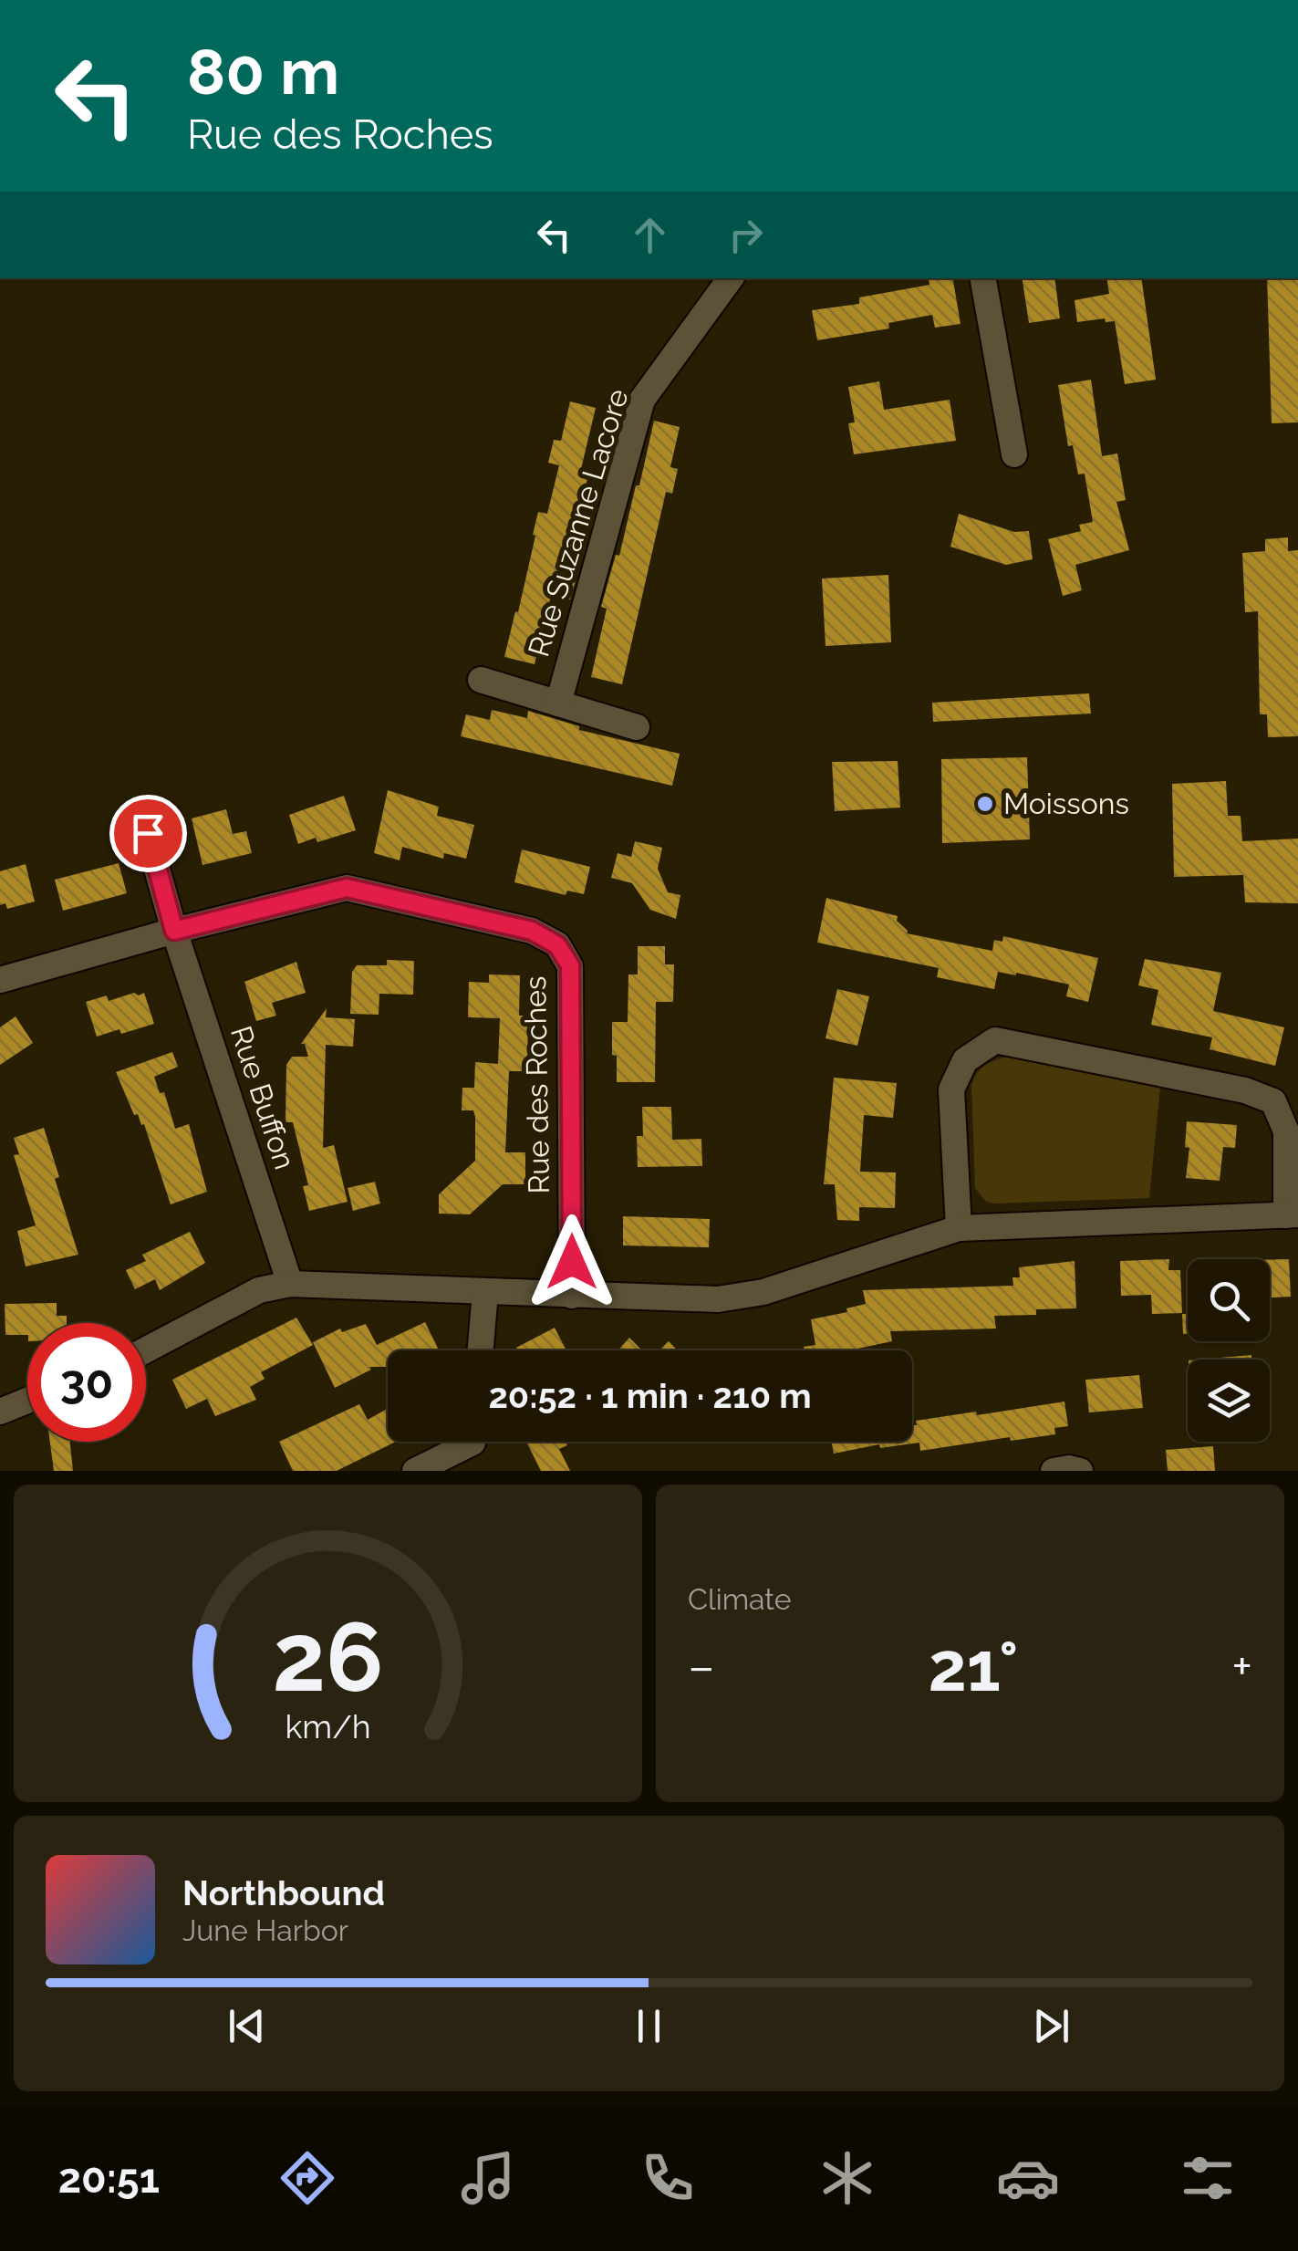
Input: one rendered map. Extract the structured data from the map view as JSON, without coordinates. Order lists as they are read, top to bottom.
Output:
{
  "streets": {
    "street": ["Rue Suzanne Lacore", "Rue des Roches", "Rue Buffon"]
  },
  "crossings": [
    ["Rue des Roches", "Rue Buffon"]
  ],
  "places": ["Moissons"],
  "page": {
    "turn": ["80 m", "Rue des Roches"],
    "limit": "30",
    "trip": "20:52 · 1 min · 210 m",
    "tile": "Climate",
    "heat": ["−", "21°", "+"],
    "song": ["Northbound", "June Harbor"],
    "tabs": "20:51",
    "gauge": ["26", "km/h"]
  }
}
